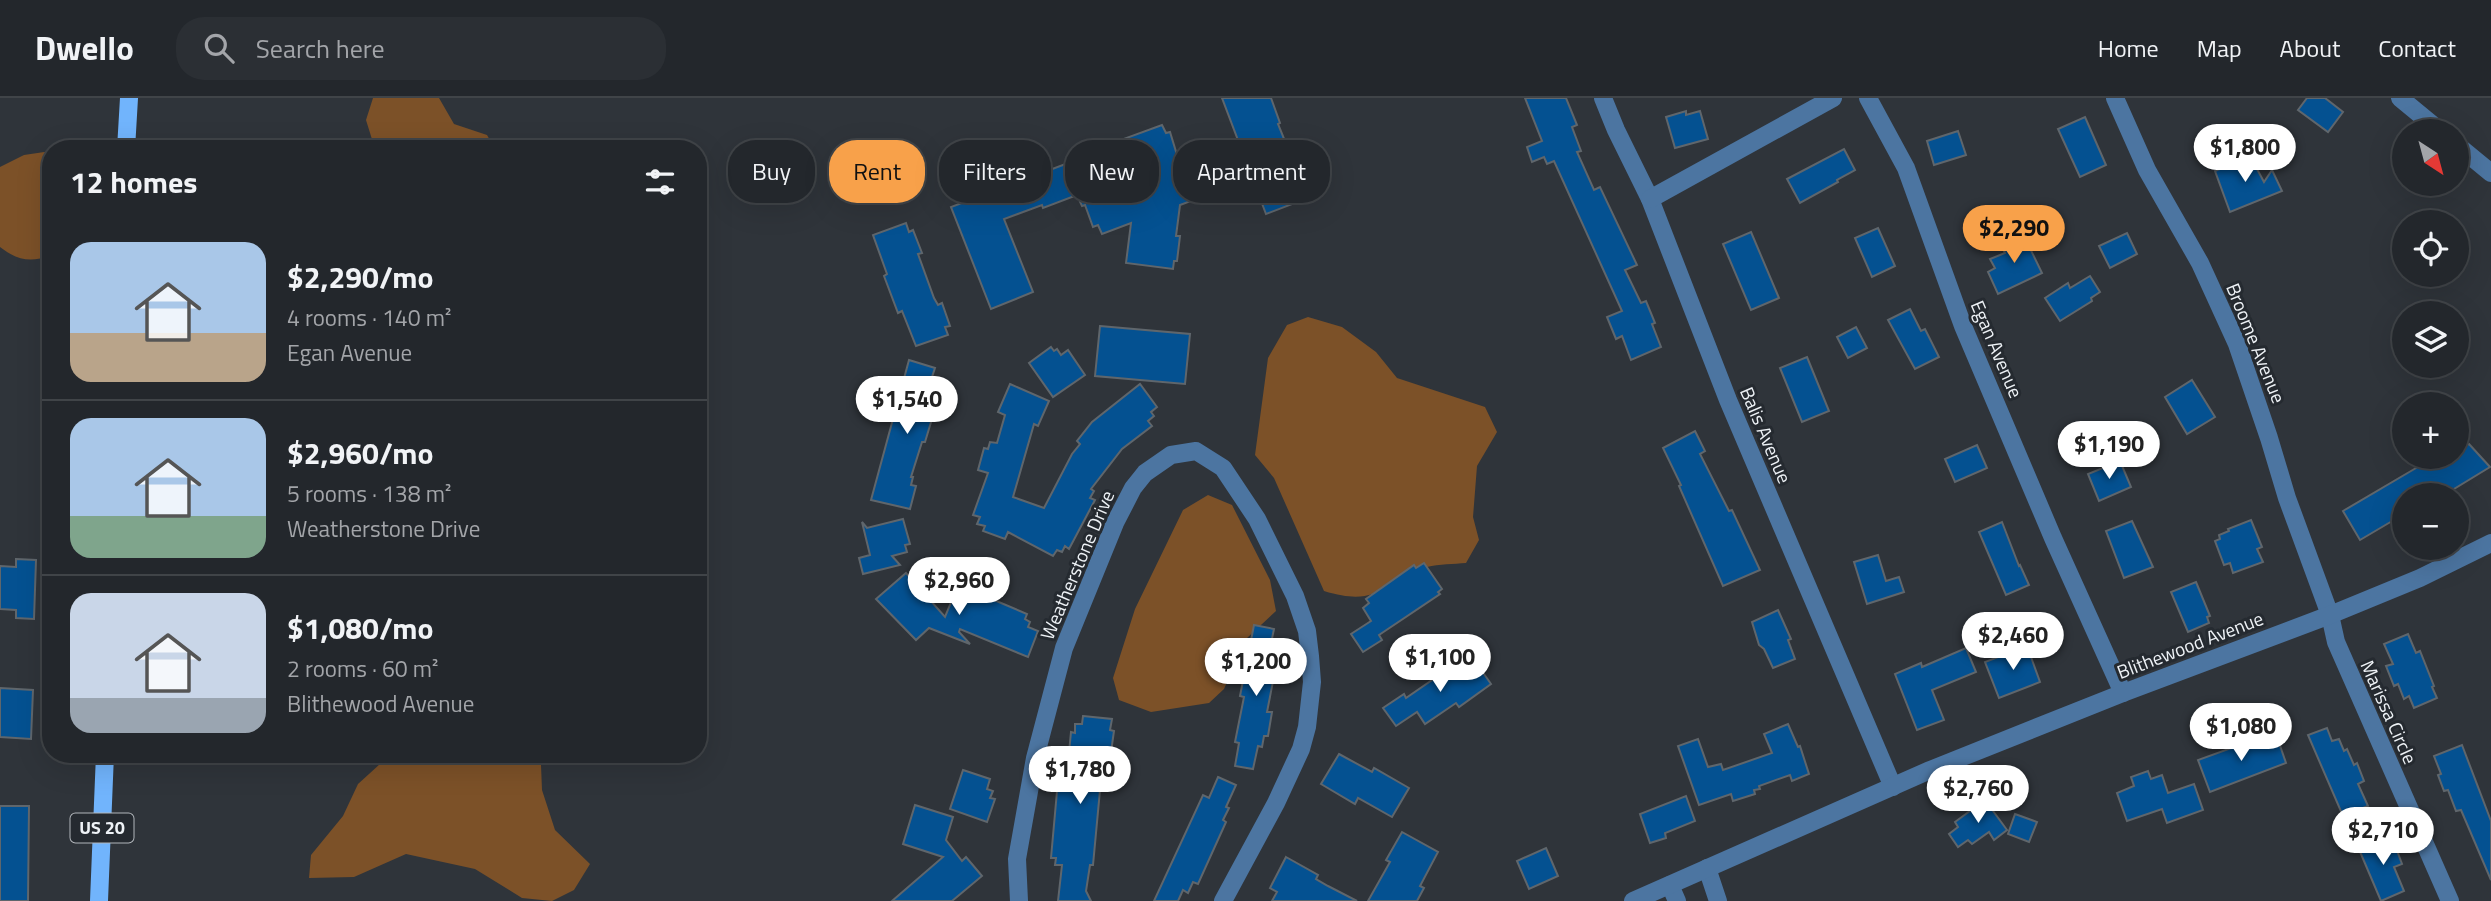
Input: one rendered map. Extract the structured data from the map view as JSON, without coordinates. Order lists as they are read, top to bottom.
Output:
{
  "streets": {
    "main road": ["US 20"],
    "street": [
      "Broome Avenue",
      "Egan Avenue",
      "Balis Avenue",
      "Weatherstone Drive",
      "Blithewood Avenue",
      "Marissa Circle"
    ]
  },
  "crossings": [
    ["Broome Avenue", "Blithewood Avenue"],
    ["Broome Avenue", "Marissa Circle"],
    ["Egan Avenue", "Blithewood Avenue"],
    ["Balis Avenue", "Blithewood Avenue"],
    ["Blithewood Avenue", "Marissa Circle"]
  ],
  "north": "bottom right",
  "page": {
    "header": "Dwello",
    "search": "Search here",
    "nav": [
      "Home",
      "Map",
      "About",
      "Contact"
    ],
    "map_buttons": ["+", "−"],
    "price": [
      "$1,800",
      "$2,290",
      "$1,540",
      "$1,190",
      "$2,960",
      "$2,460",
      "$1,100",
      "$1,200",
      "$1,080",
      "$1,780",
      "$2,760",
      "$2,710"
    ],
    "chip": [
      "Buy",
      "Rent",
      "Filters",
      "New",
      "Apartment"
    ],
    "heading": "12 homes",
    "list": [
      {
        "name": "$2,290/mo",
        "note": "4 rooms · 140 m² · Egan Avenue"
      },
      {
        "name": "$2,960/mo",
        "note": "5 rooms · 138 m² · Weatherstone Drive"
      },
      {
        "name": "$1,080/mo",
        "note": "2 rooms · 60 m² · Blithewood Avenue"
      }
    ]
  }
}
